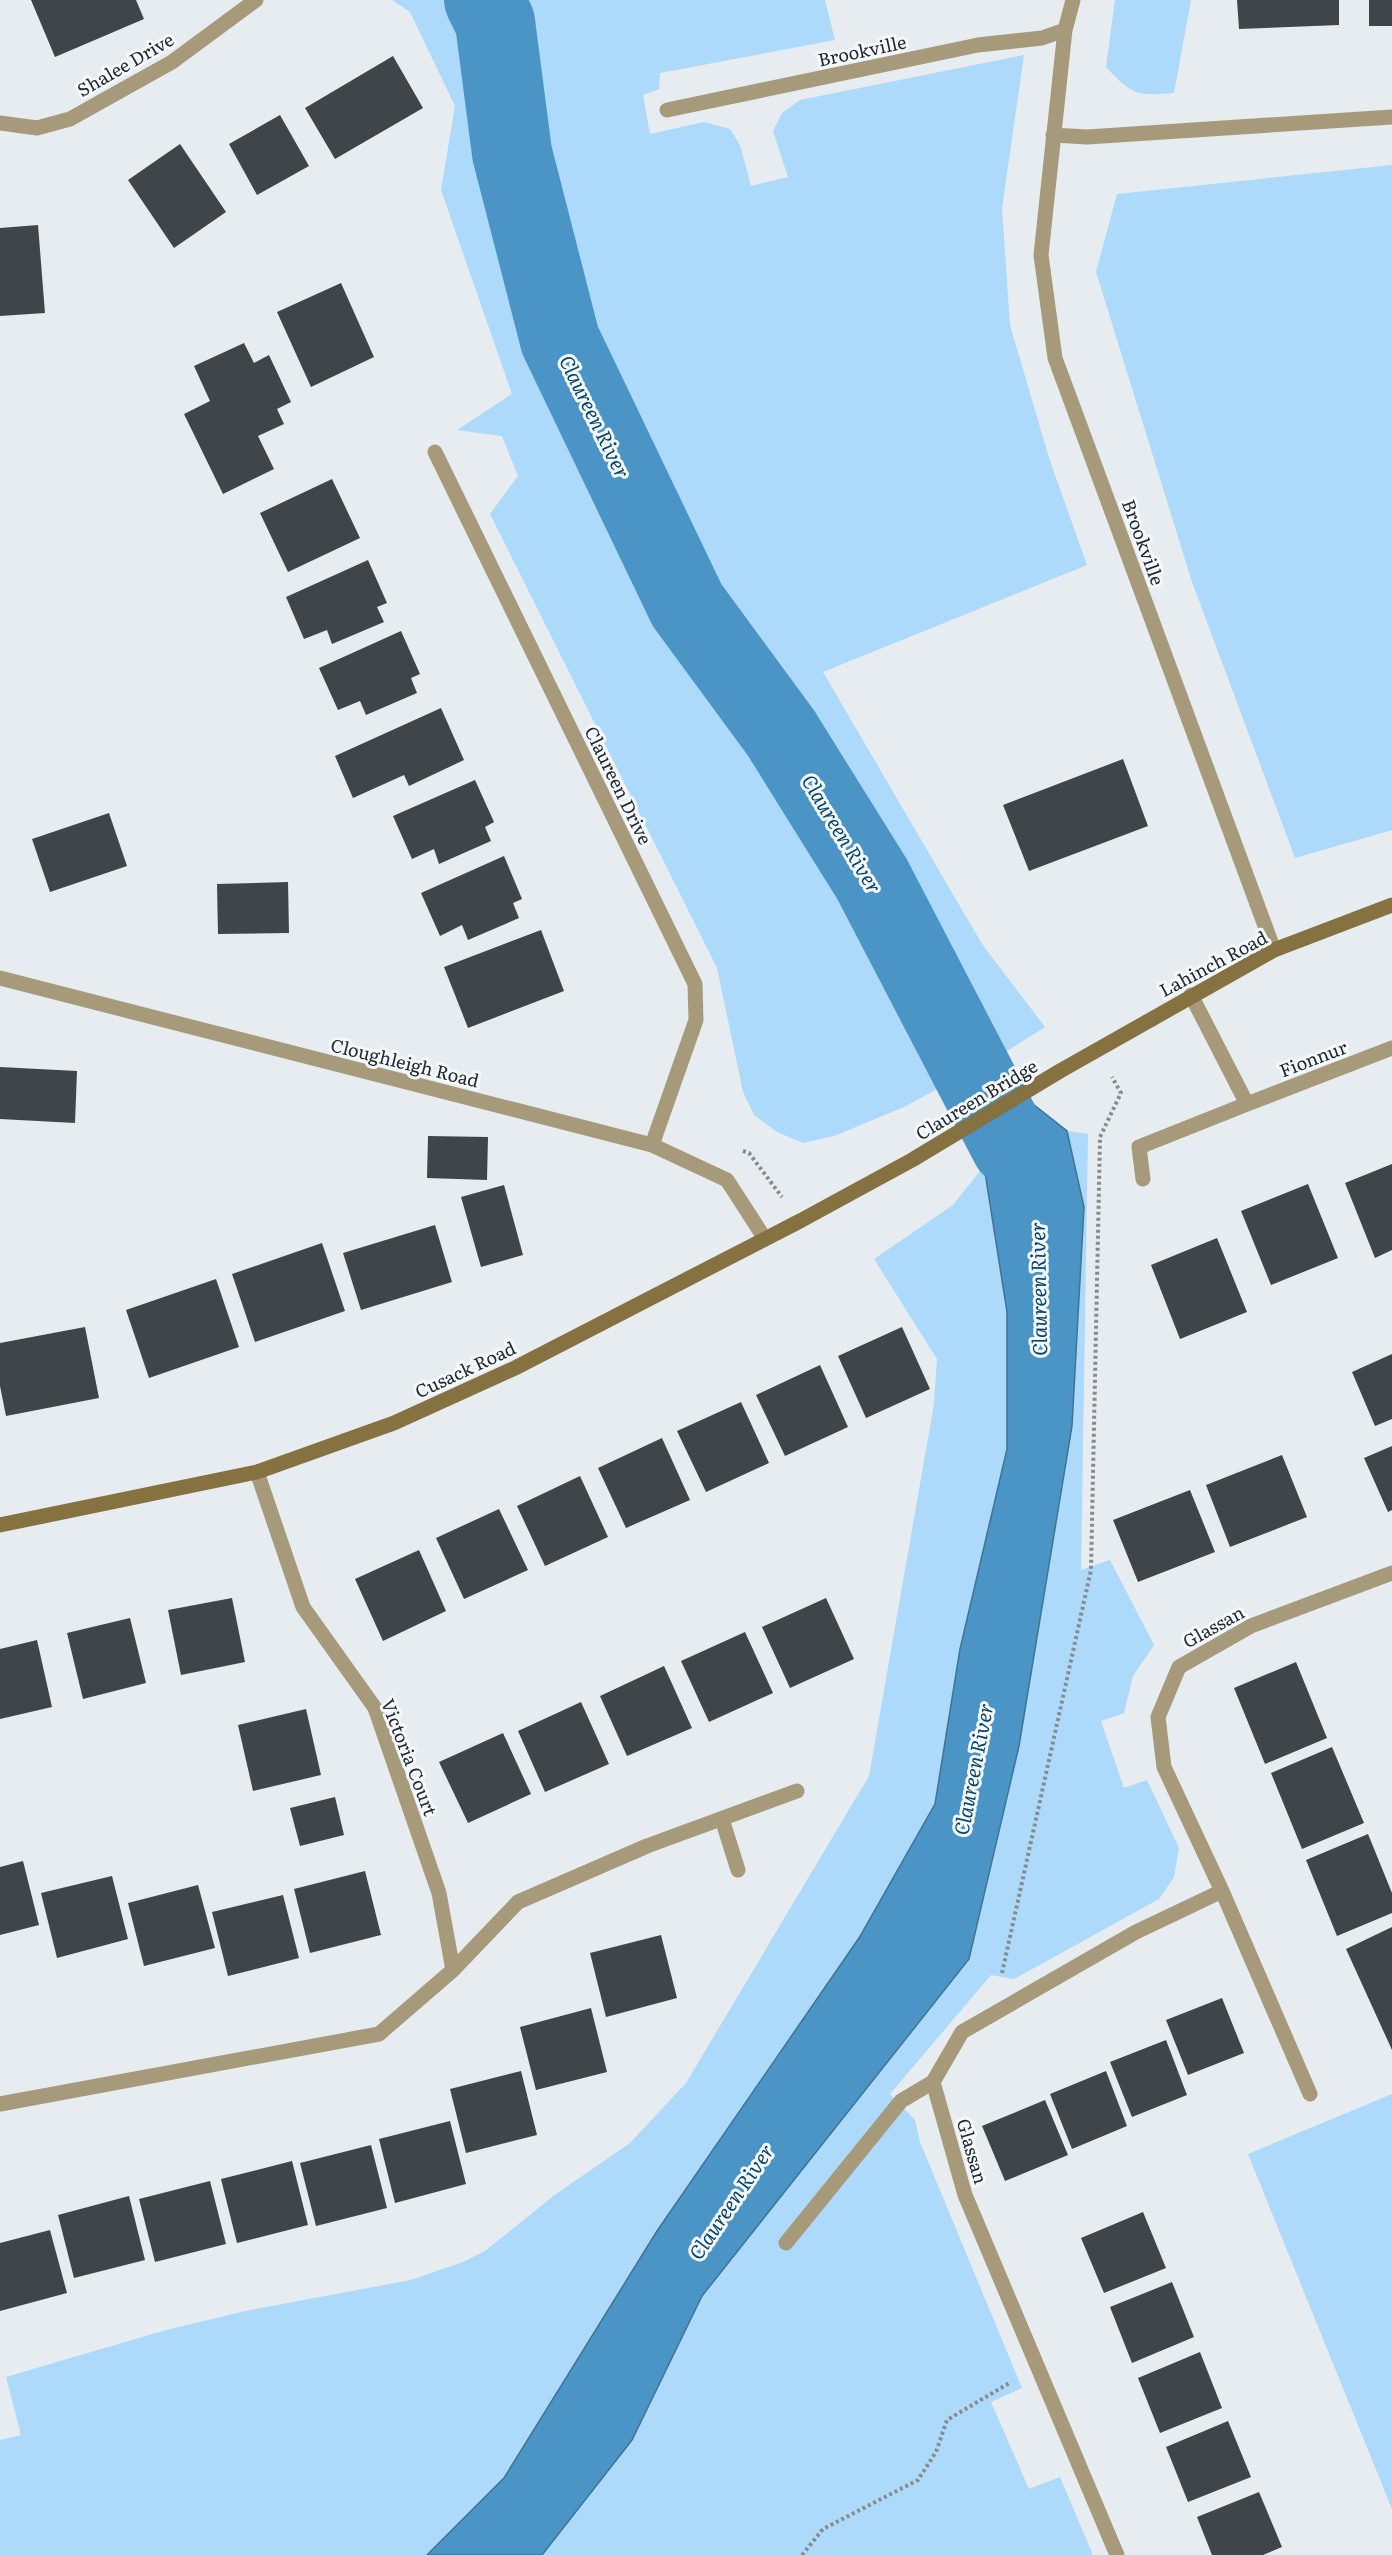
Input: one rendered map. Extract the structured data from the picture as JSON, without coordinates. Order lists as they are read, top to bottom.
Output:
{
  "streets": {
    "main road": ["Lahinch Road", "Claureen Bridge", "Cusack Road"],
    "street": [
      "Brookville",
      "Shalee Drive",
      "Claureen Drive",
      "Fionnur",
      "Cloughleigh Road",
      "Glassan",
      "Victoria Court"
    ]
  },
  "crossings": [
    ["Brookville", "Lahinch Road"],
    ["Claureen Drive", "Cloughleigh Road"],
    ["Lahinch Road", "Claureen Bridge"],
    ["Cloughleigh Road", "Cusack Road"],
    ["Claureen Bridge", "Cusack Road"],
    ["Cusack Road", "Victoria Court"]
  ],
  "water": ["Claureen River"]
}
